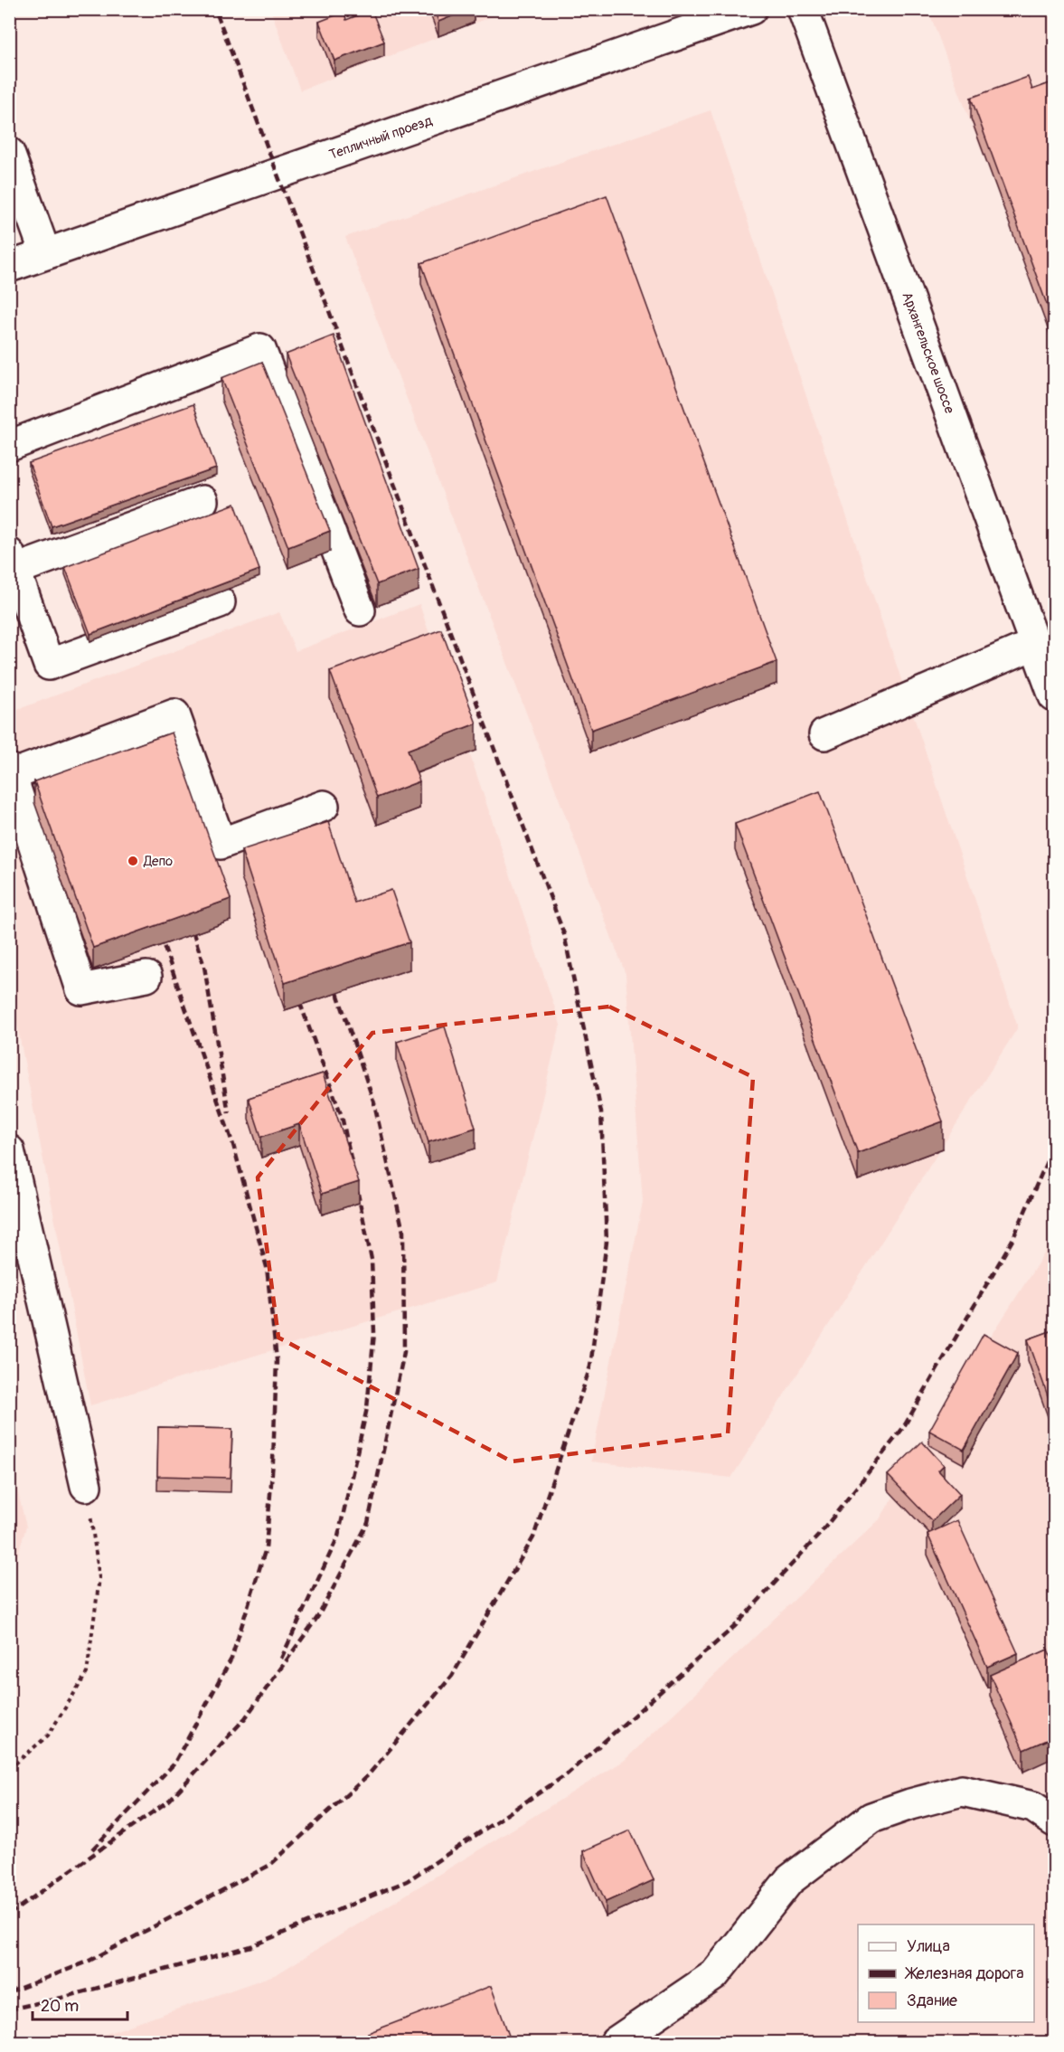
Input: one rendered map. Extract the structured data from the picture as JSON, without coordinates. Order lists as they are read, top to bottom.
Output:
{
  "streets": {
    "street": ["Тепличный проезд", "Архангельское шоссе"]
  },
  "places": ["Депо"],
  "legend": ["Улица", "Железная дорога", "Здание"],
  "scale_bar": "20 m"
}
